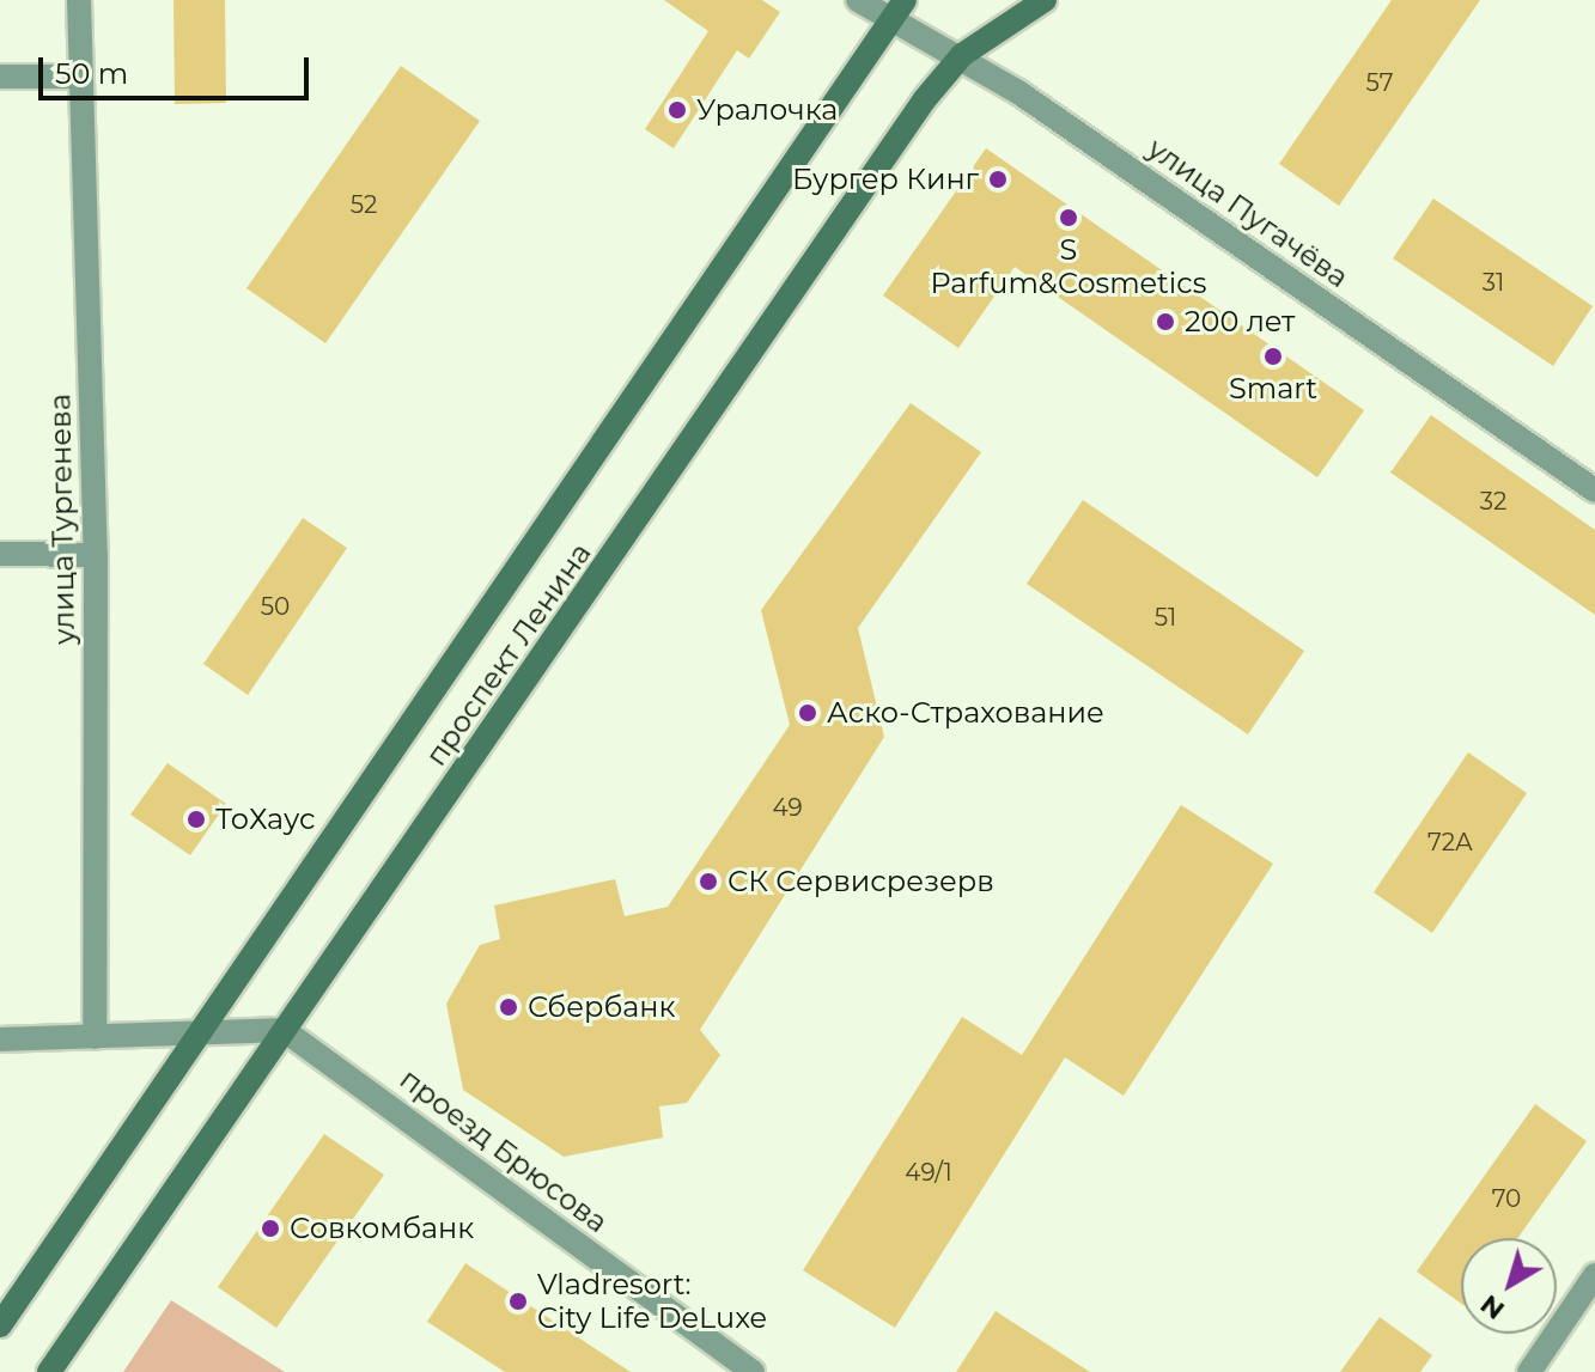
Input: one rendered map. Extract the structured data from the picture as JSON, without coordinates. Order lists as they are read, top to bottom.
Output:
{
  "streets": {
    "main road": ["проспект Ленина"],
    "street": ["улица Пугачёва", "улица Тургенева", "проезд Брюсова"]
  },
  "crossings": [
    ["улица Пугачёва", "проспект Ленина"],
    ["проспект Ленина", "проезд Брюсова"]
  ],
  "places": [
    "Уралочка",
    "Бургер Кинг",
    "S Parfum&Cosmetics",
    "200 лет",
    "Smart",
    "Аско-Страхование",
    "ТоХаус",
    "СК Сервисрезерв",
    "Сбербанк",
    "Совкомбанк",
    "Vladresort: City Life DeLuxe"
  ],
  "house_numbers": [
    "57",
    "52",
    "31",
    "32",
    "50",
    "51",
    "49",
    "72А",
    "49/1",
    "70"
  ],
  "scale_bar": "50 m",
  "north": "bottom left"
}
